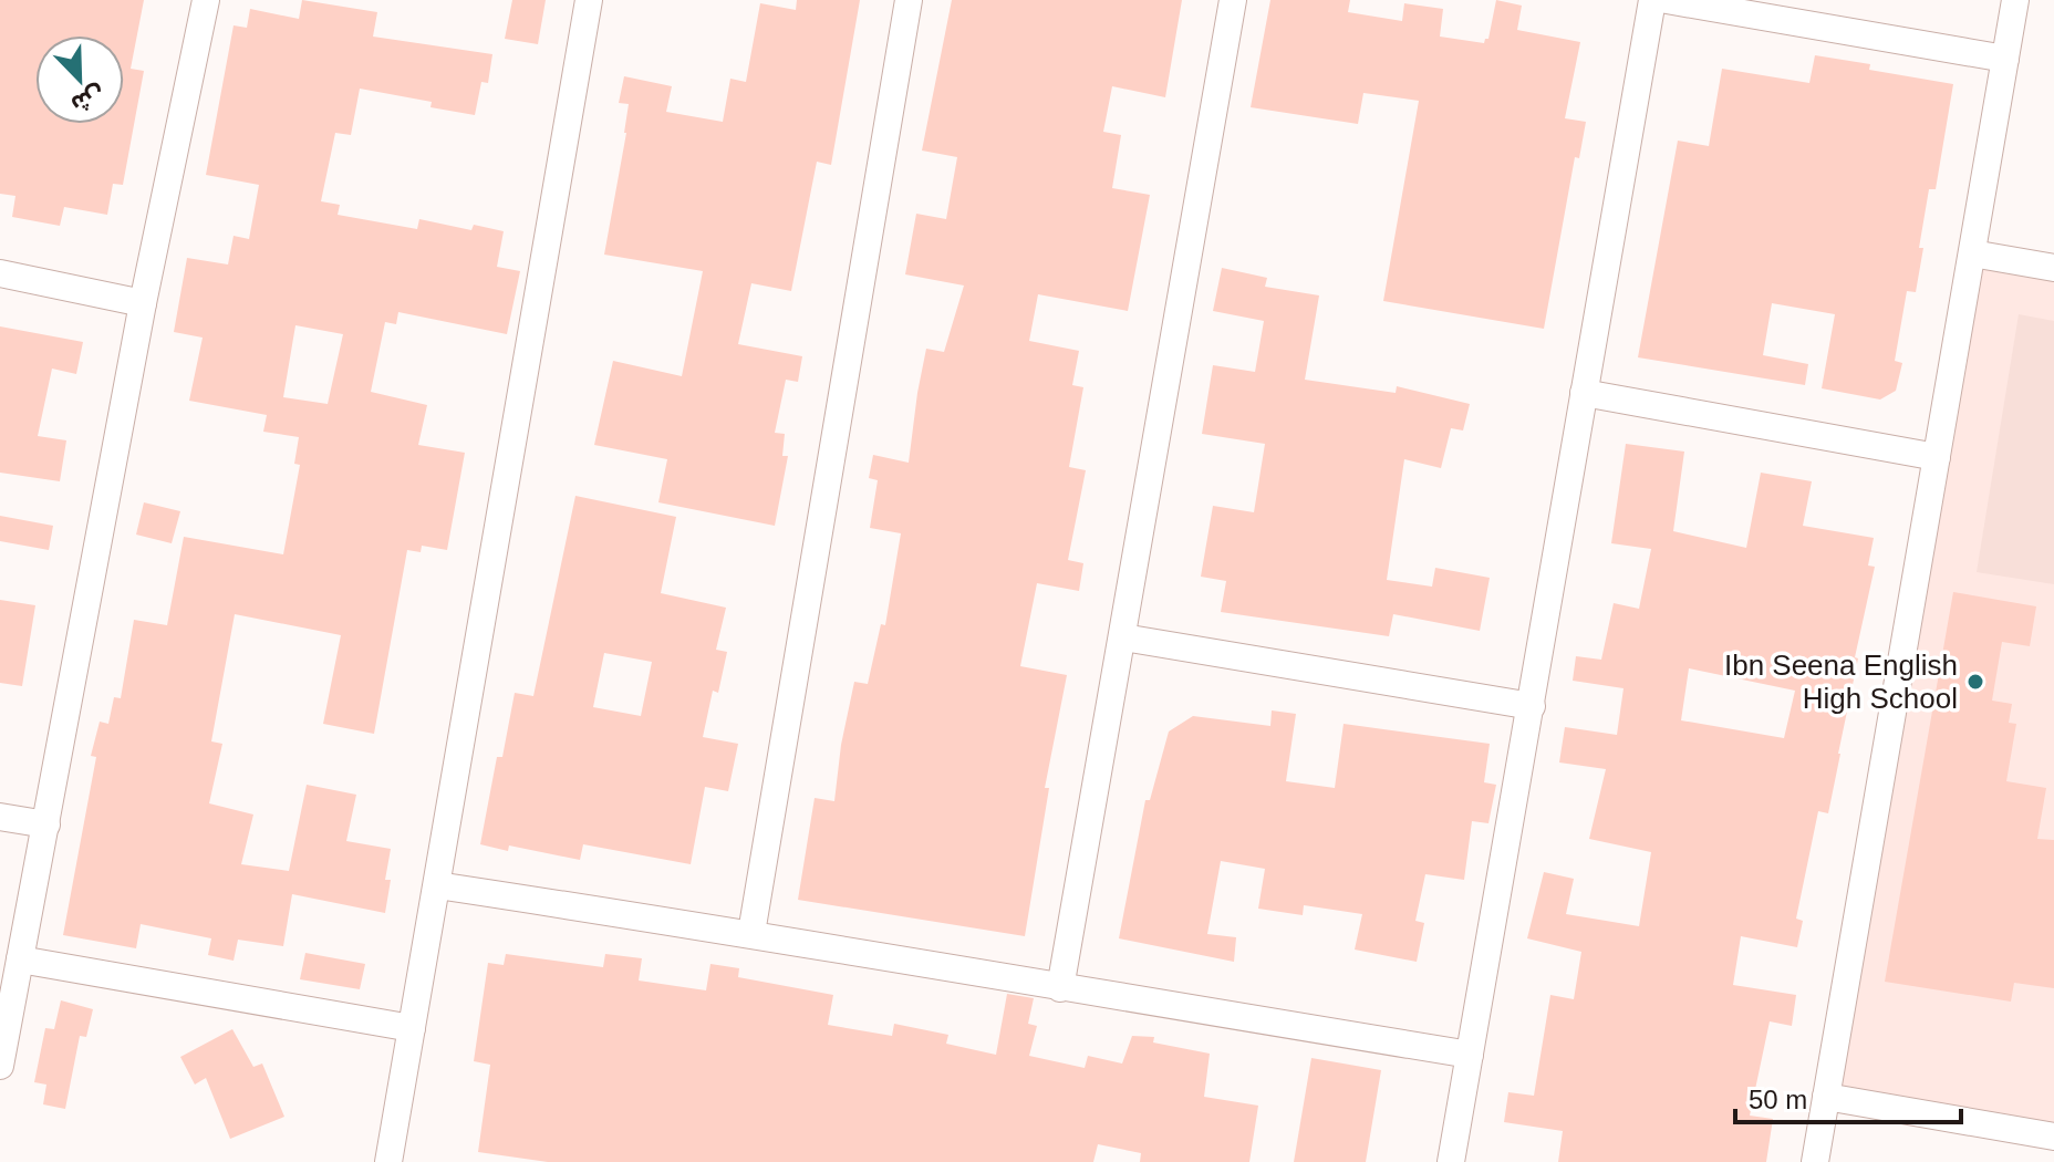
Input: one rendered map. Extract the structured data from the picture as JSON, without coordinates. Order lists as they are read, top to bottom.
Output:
{
  "places": ["Ibn Seena English High School"],
  "scale_bar": "50 m",
  "north": "bottom right"
}
